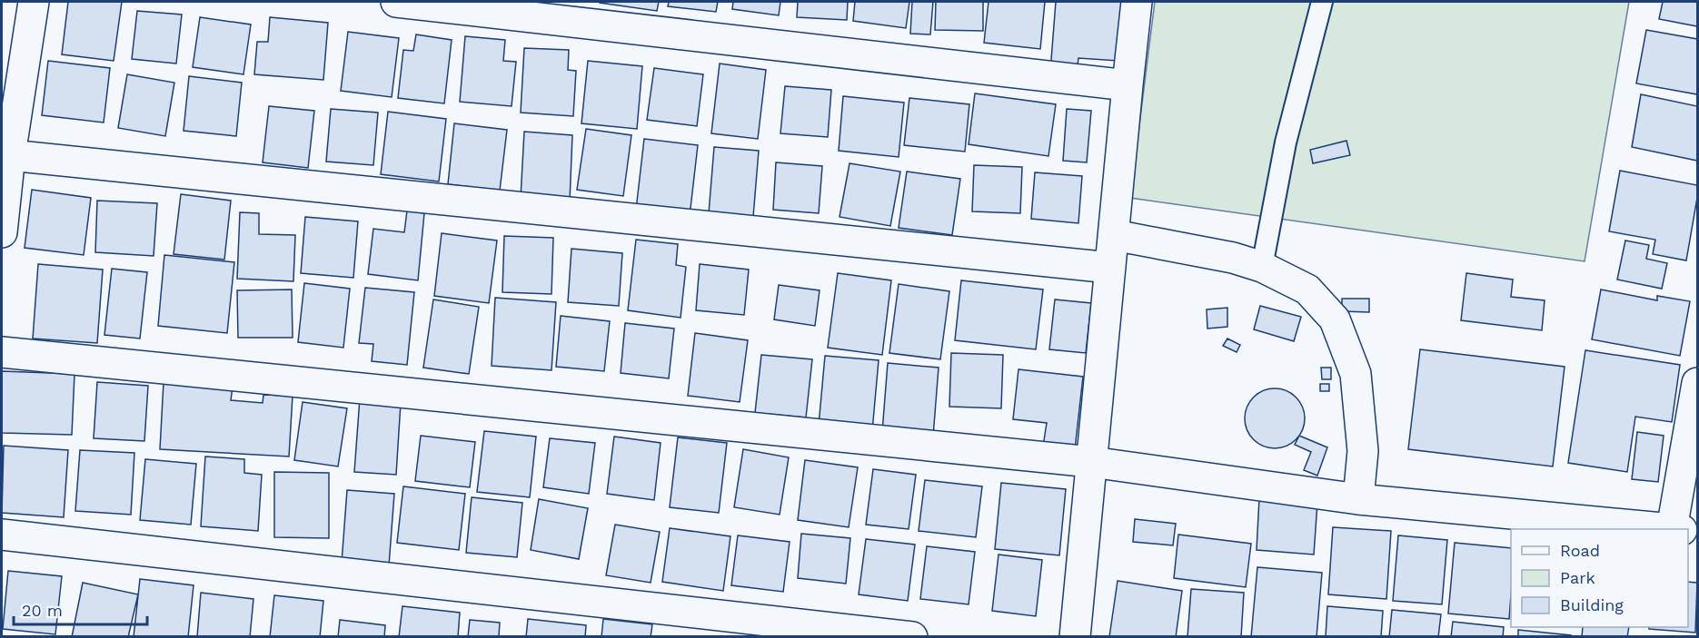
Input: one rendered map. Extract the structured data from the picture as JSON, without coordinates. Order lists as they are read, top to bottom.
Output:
{
  "legend": ["Road", "Park", "Building"],
  "scale_bar": "20 m"
}
